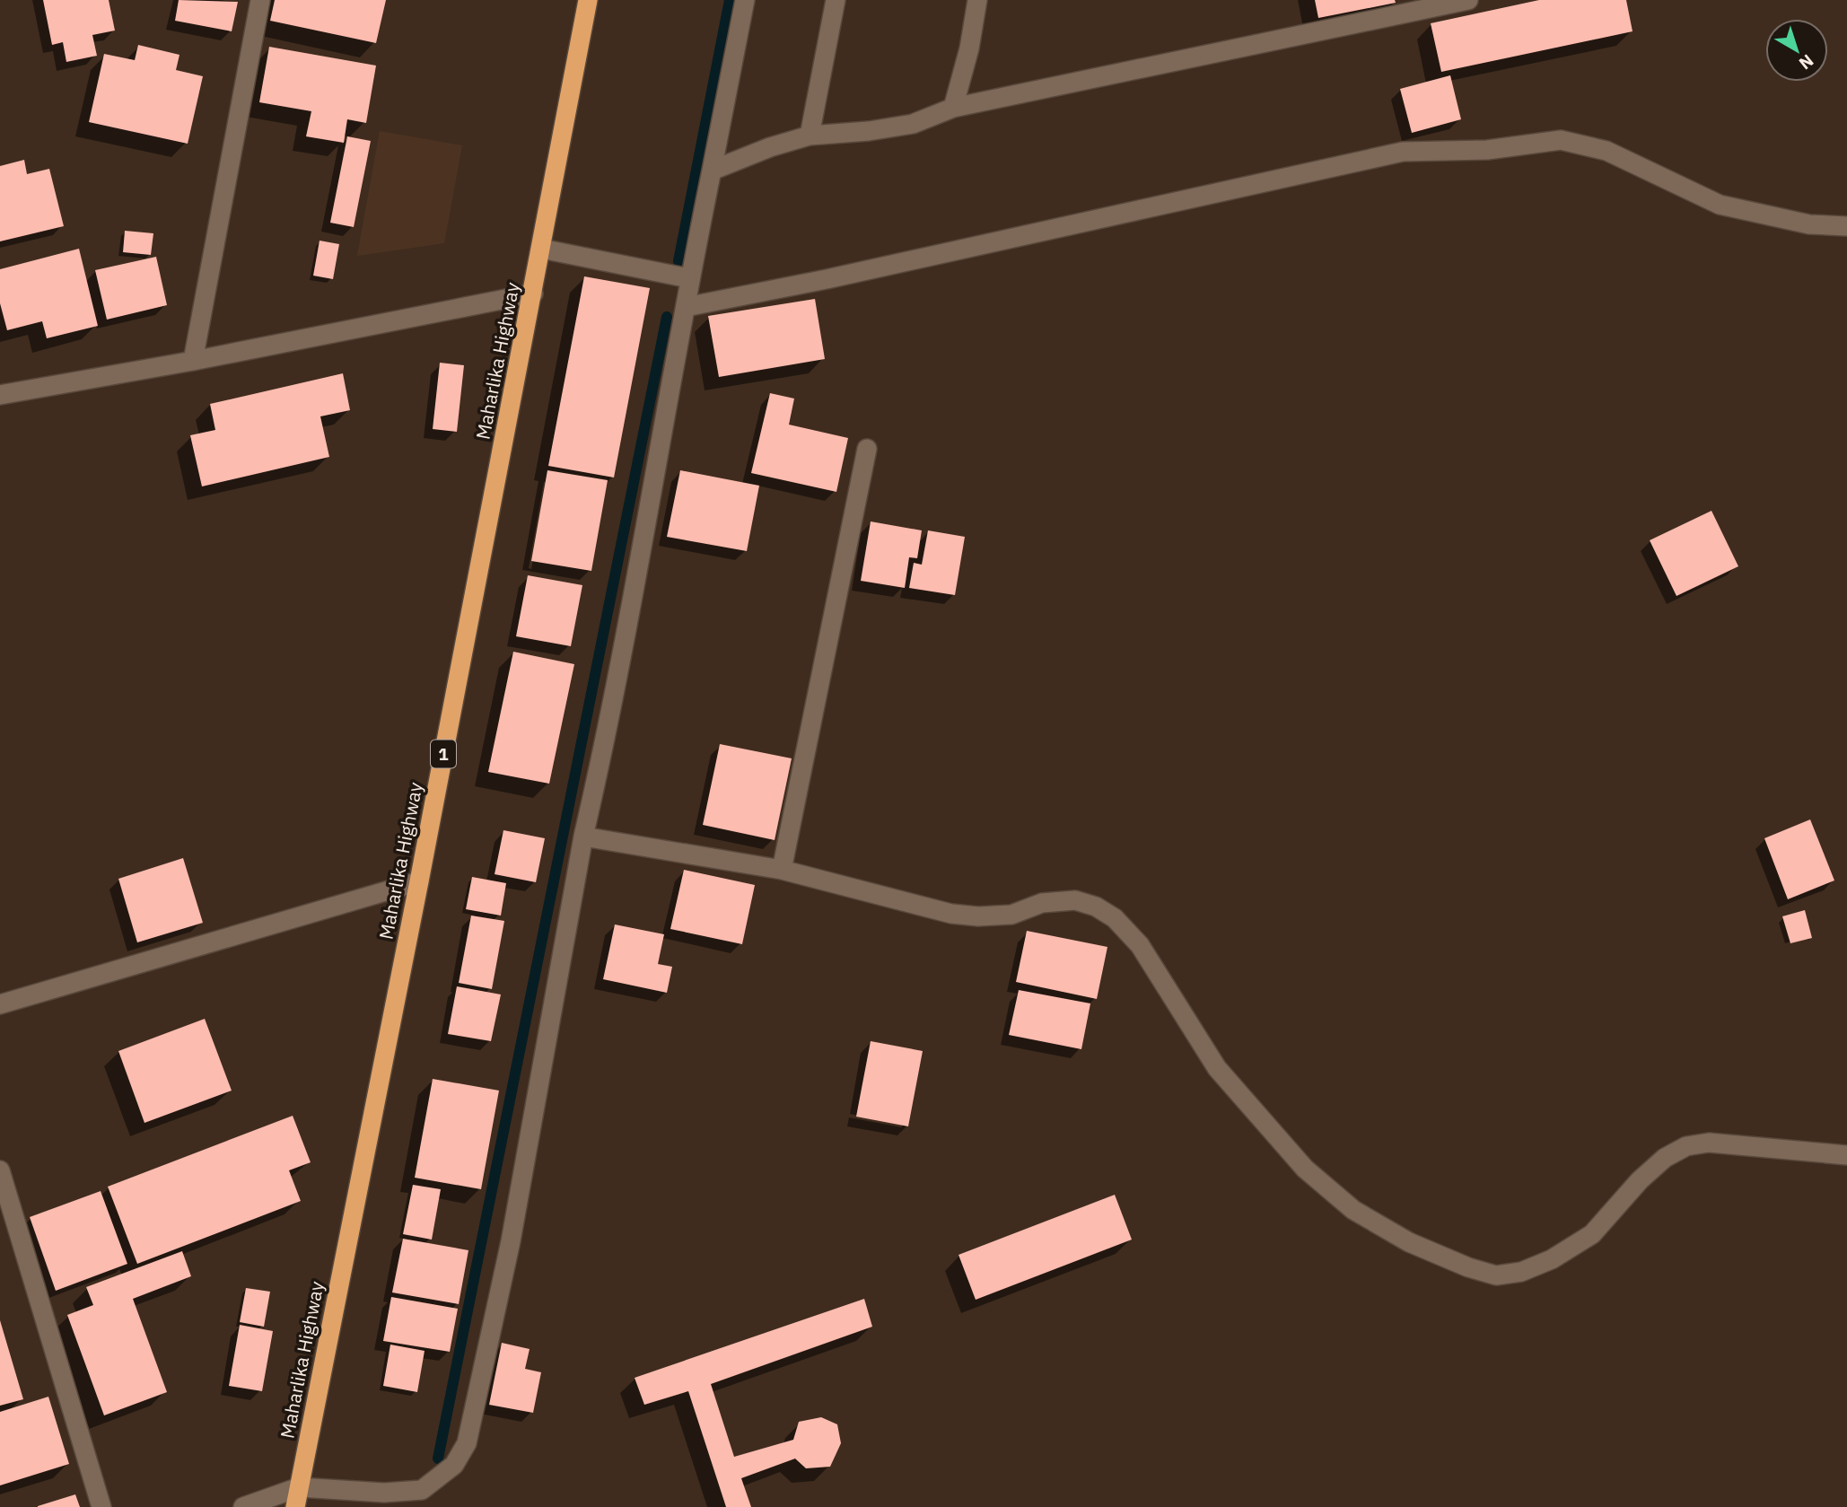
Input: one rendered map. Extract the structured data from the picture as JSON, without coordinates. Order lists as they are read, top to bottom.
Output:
{
  "streets": {
    "highway": ["Maharlika Highway", "1"]
  },
  "north": "bottom right"
}
